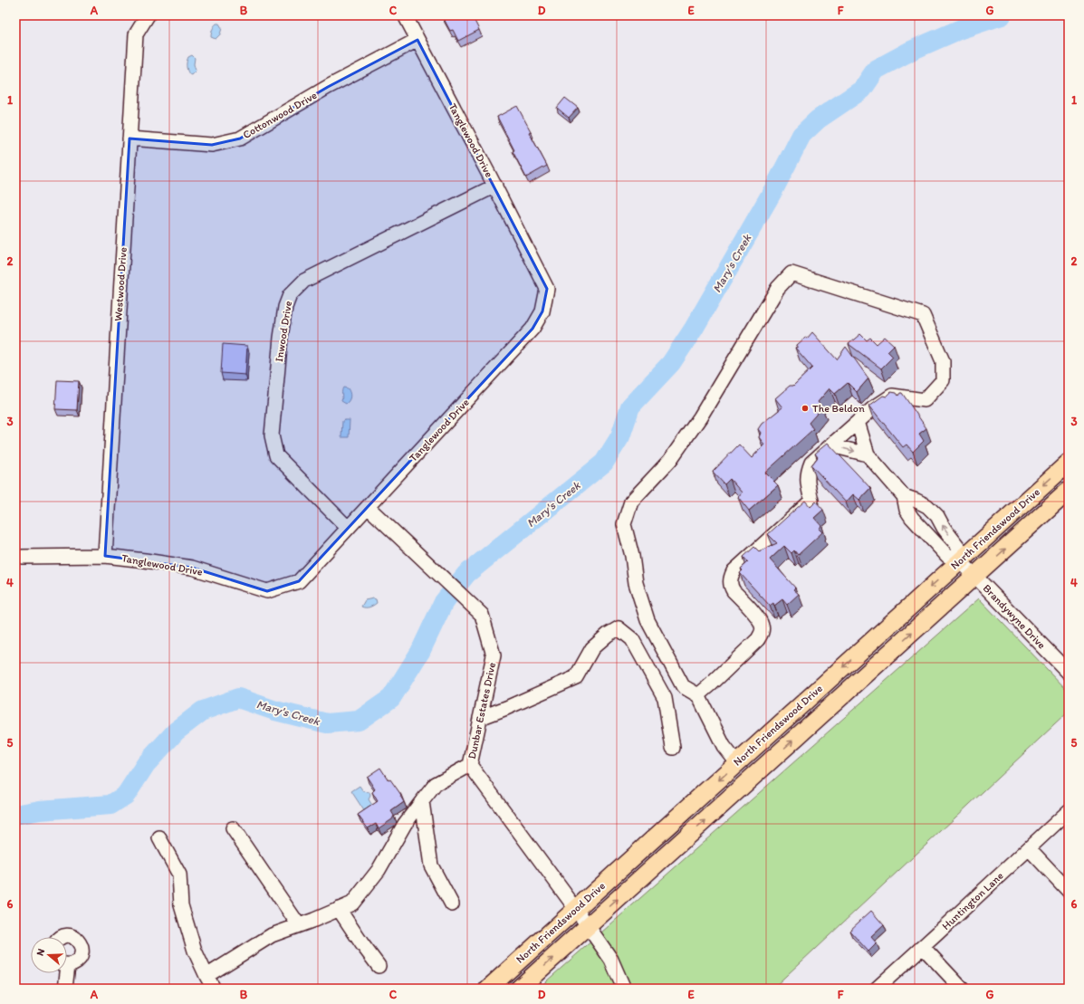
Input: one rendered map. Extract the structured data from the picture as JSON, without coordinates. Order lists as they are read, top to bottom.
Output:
{
  "streets": {
    "main road": ["North Friendswood Drive"],
    "street": [
      "Cottonwood Drive",
      "Tanglewood Drive",
      "Westwood Drive",
      "Inwood Drive",
      "Brandywyne Drive",
      "Dunbar Estates Drive",
      "Huntington Lane"
    ]
  },
  "crossings": [
    ["Cottonwood Drive", "Tanglewood Drive"],
    ["Cottonwood Drive", "Westwood Drive"],
    ["Tanglewood Drive", "Westwood Drive"],
    ["Tanglewood Drive", "Inwood Drive"],
    ["Tanglewood Drive", "Dunbar Estates Drive"],
    ["North Friendswood Drive", "Brandywyne Drive"],
    ["North Friendswood Drive", "Dunbar Estates Drive"]
  ],
  "water": ["Mary's Creek"],
  "places": ["The Beldon"],
  "north": "left",
  "grid": {
    "columns": [
      "A",
      "B",
      "C",
      "D",
      "E",
      "F",
      "G"
    ],
    "rows": [
      "1",
      "2",
      "3",
      "4",
      "5",
      "6"
    ]
  }
}
